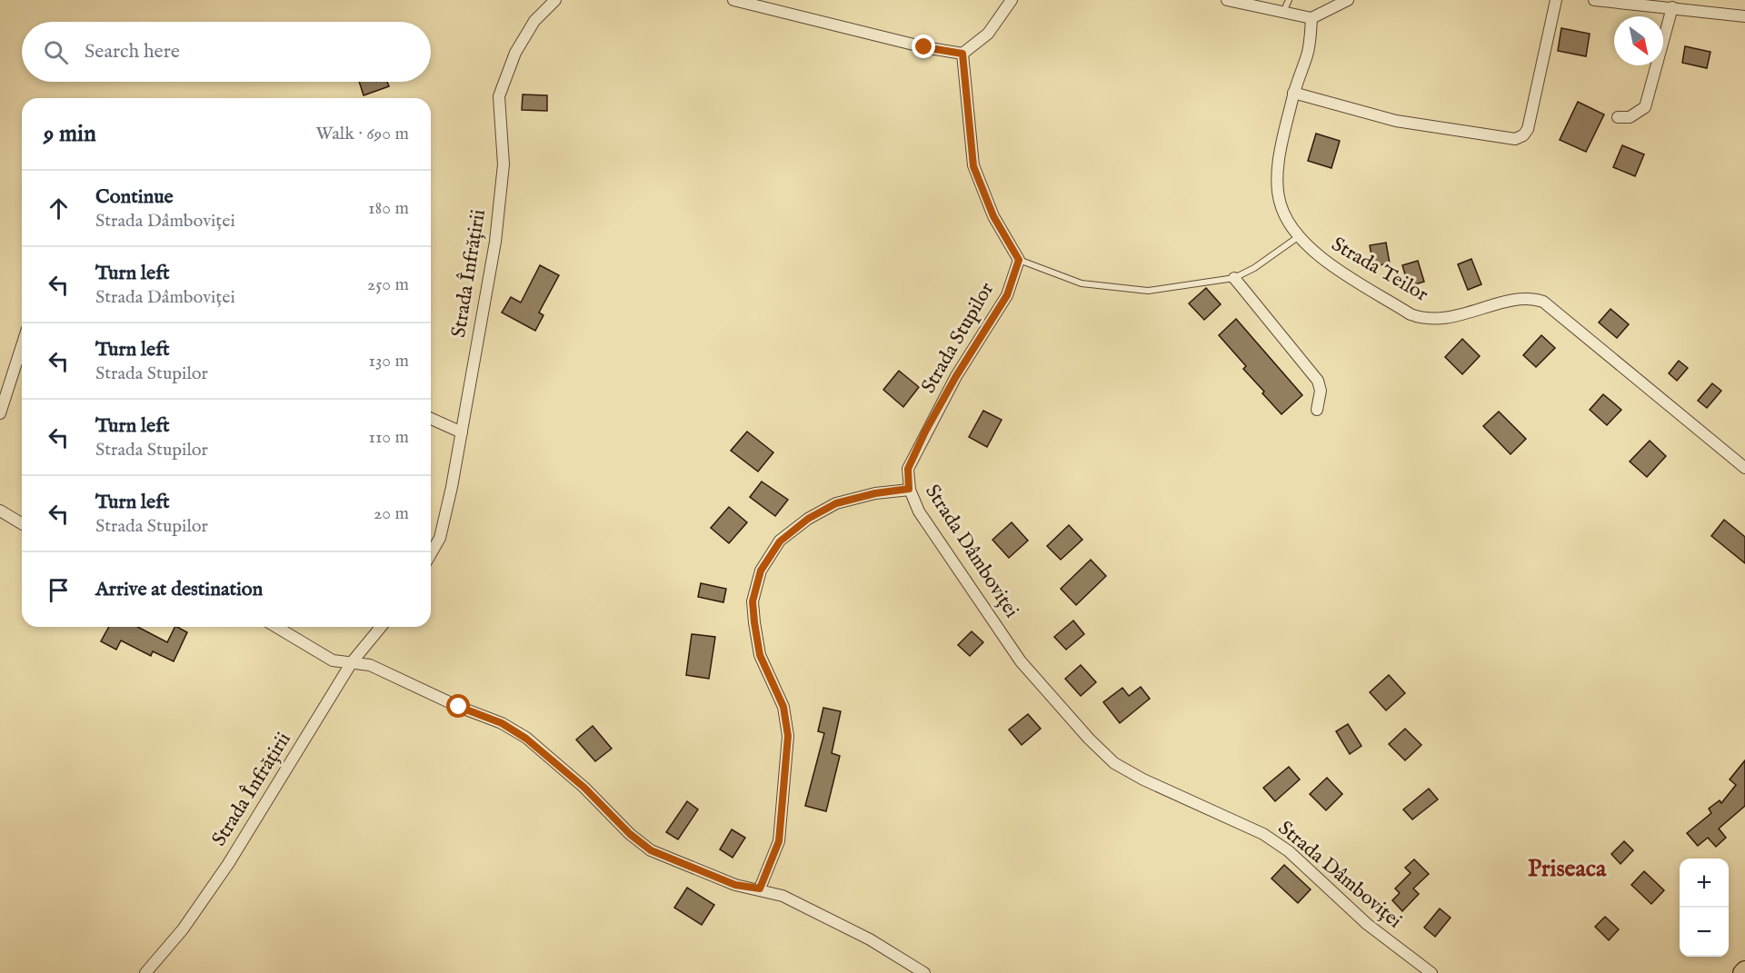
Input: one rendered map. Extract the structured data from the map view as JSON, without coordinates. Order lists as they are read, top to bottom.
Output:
{
  "streets": {
    "street": [
      "Strada Teilor",
      "Strada Înfrățirii",
      "Strada Stupilor",
      "Strada Dâmboviței"
    ]
  },
  "crossings": [
    ["Strada Stupilor", "Strada Dâmboviței"]
  ],
  "districts": ["Priseaca"],
  "north": "bottom right",
  "page": {
    "search": "Search here",
    "heading": ["9 min", "Walk · 690 m"],
    "list": [
      ["Continue", "Strada Dâmboviței", "180 m"],
      ["Turn left", "Strada Dâmboviței", "250 m"],
      ["Turn left", "Strada Stupilor", "130 m"],
      ["Turn left", "Strada Stupilor", "110 m"],
      ["Turn left", "Strada Stupilor", "20 m"],
      "Arrive at destination"
    ],
    "map_buttons": ["+", "−"]
  }
}
